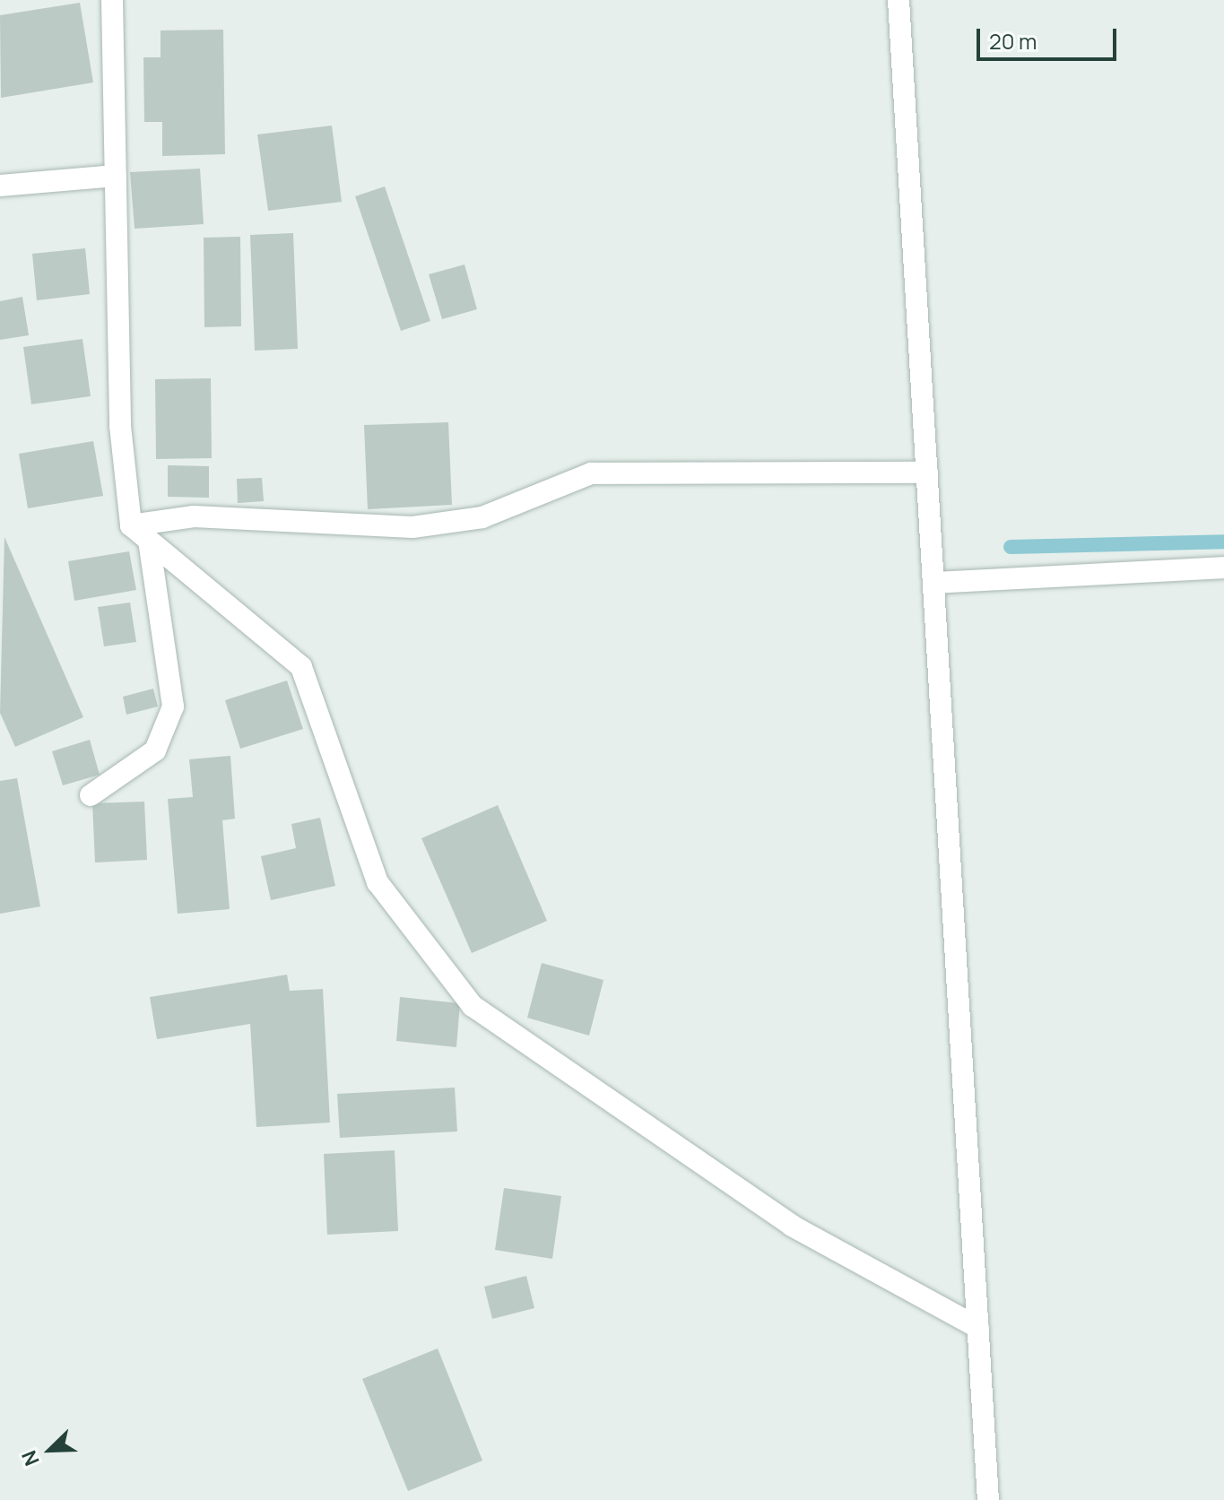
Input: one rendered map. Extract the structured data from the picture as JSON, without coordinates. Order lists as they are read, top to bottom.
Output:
{
  "scale_bar": "20 m",
  "north": "bottom left"
}
